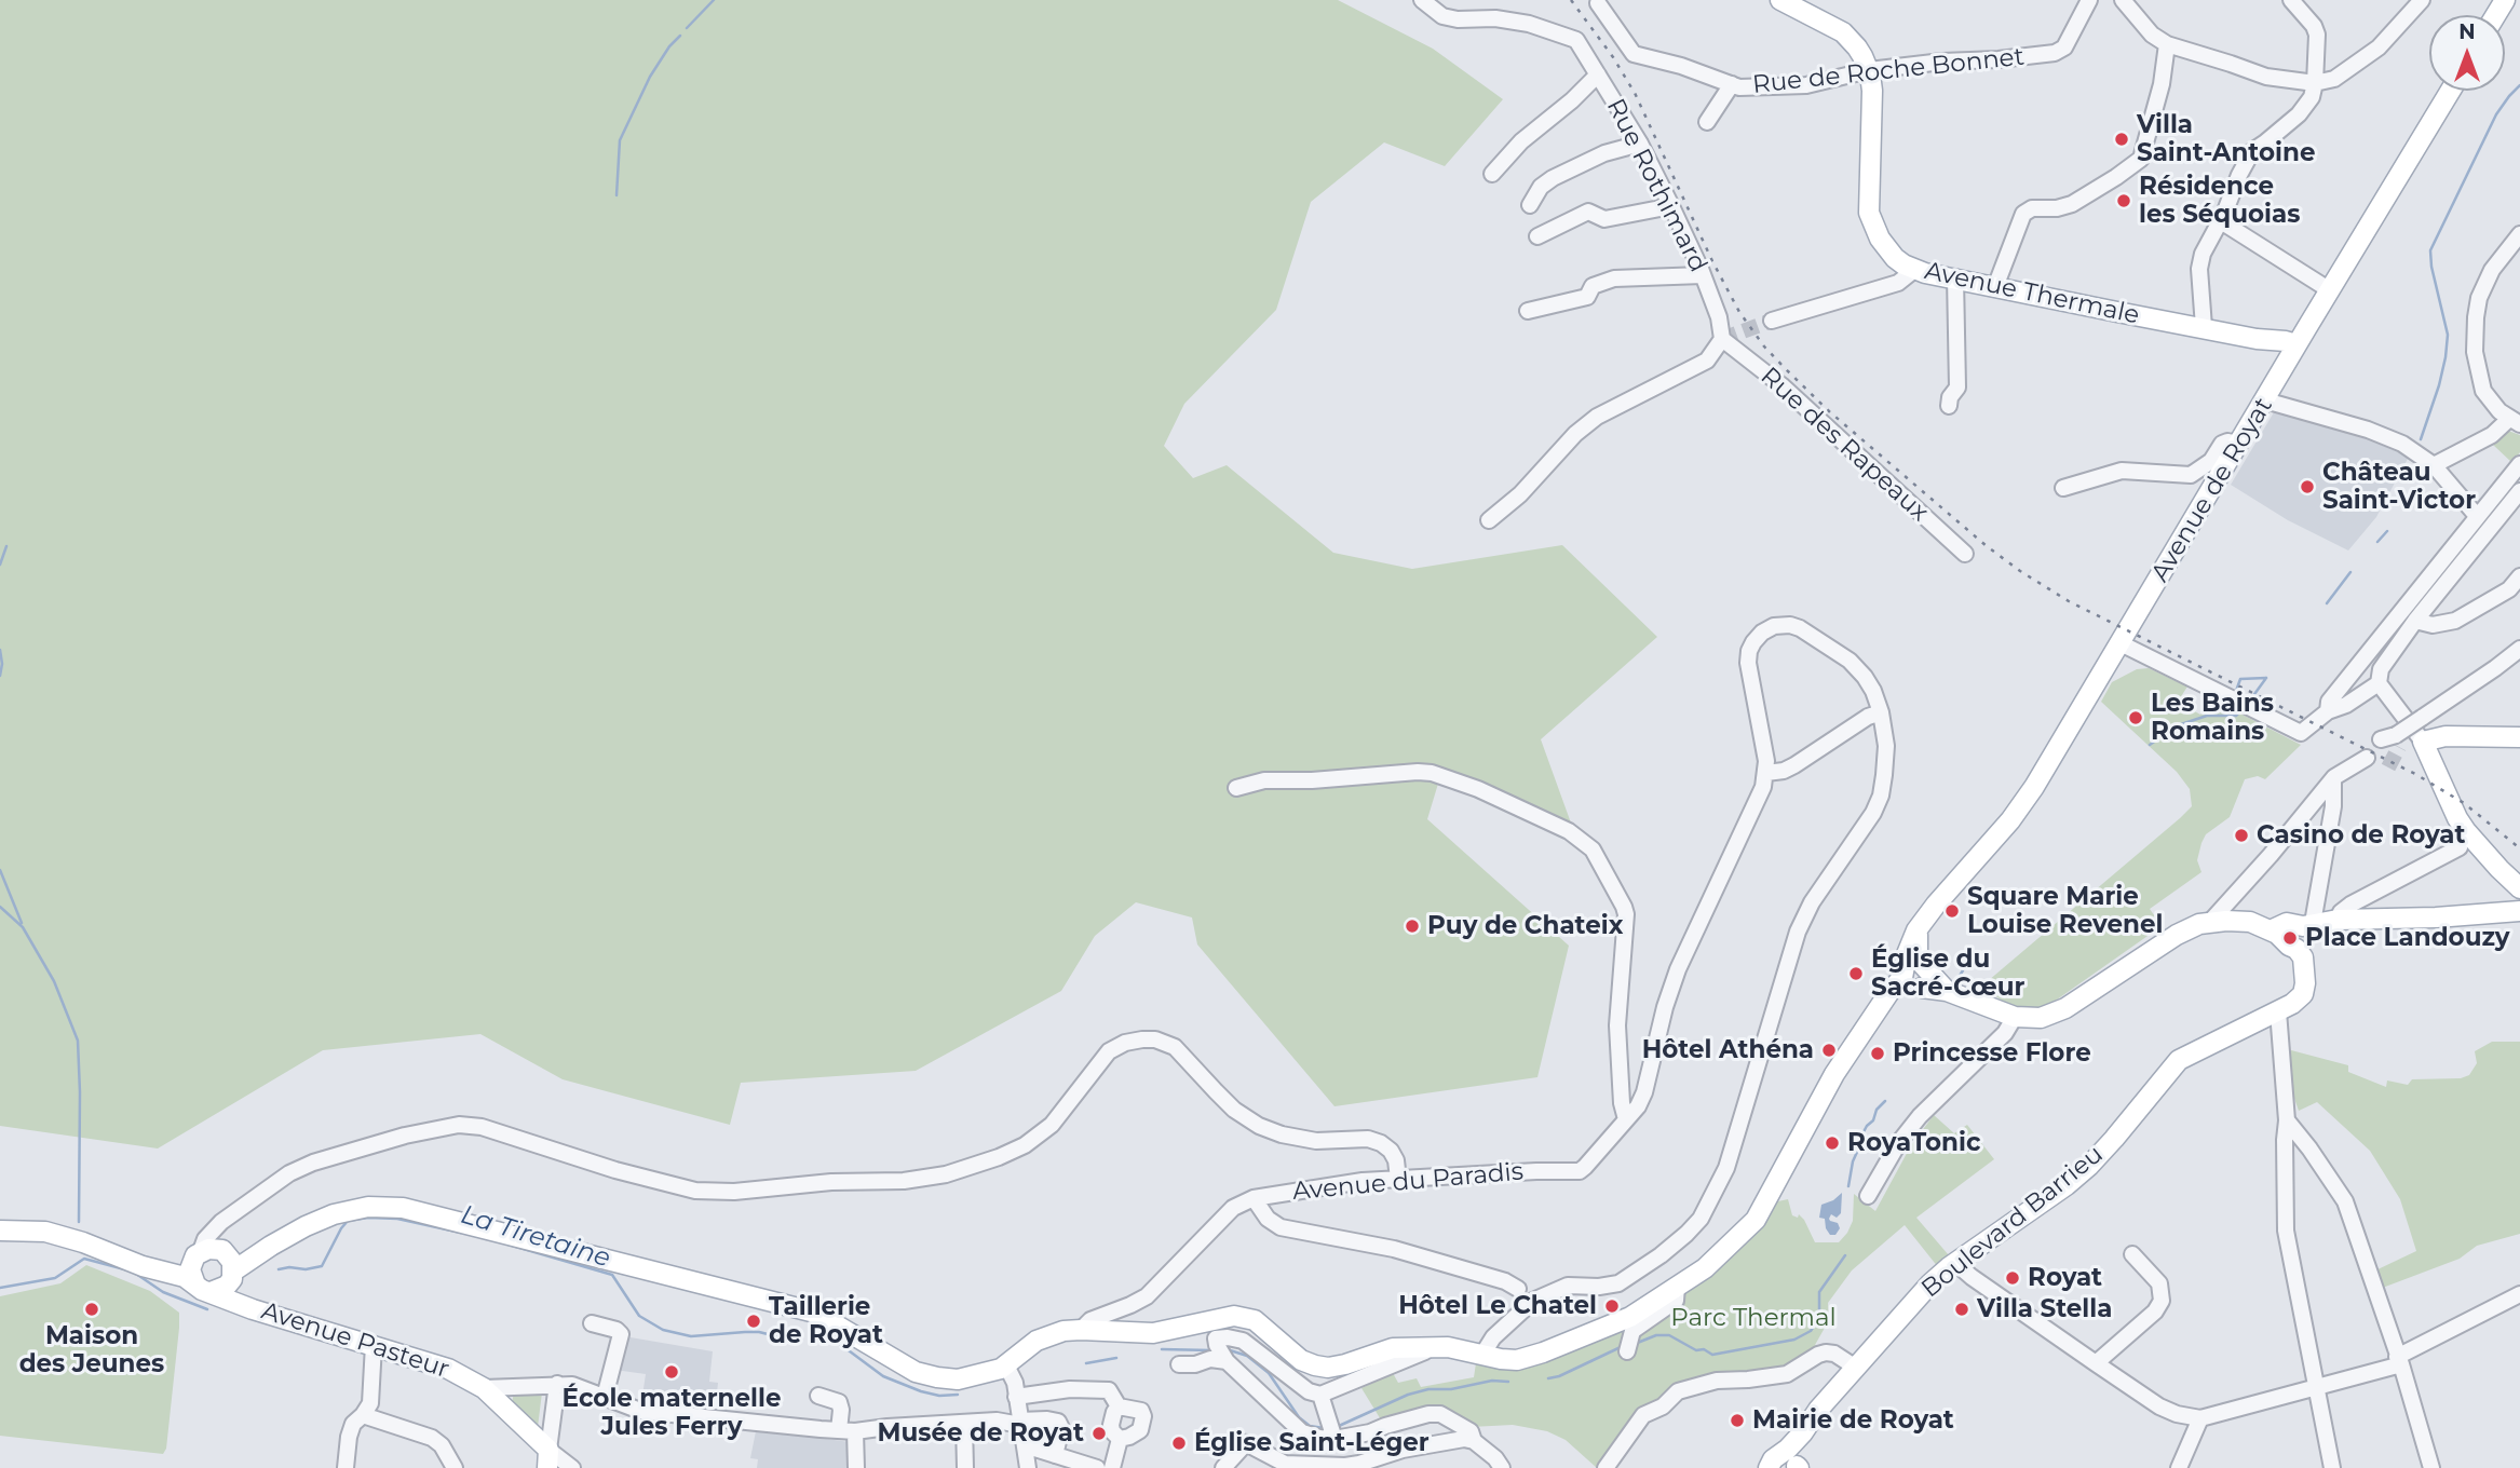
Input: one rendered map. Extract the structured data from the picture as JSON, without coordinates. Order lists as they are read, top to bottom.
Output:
{
  "streets": {
    "main road": [
      "Avenue Thermale",
      "Avenue de Royat",
      "Boulevard Barrieu",
      "Avenue Pasteur"
    ],
    "street": [
      "Rue de Roche Bonnet",
      "Rue Rothimard",
      "Rue des Rapeaux",
      "Avenue du Paradis"
    ]
  },
  "crossings": [
    ["Rue de Roche Bonnet", "Avenue Thermale"],
    ["Rue Rothimard", "Rue des Rapeaux"],
    ["Avenue Thermale", "Avenue de Royat"]
  ],
  "water": ["La Tiretaine"],
  "parks": ["Parc Thermal"],
  "places": [
    "Villa Saint-Antoine",
    "Résidence les Séquoias",
    "Château Saint-Victor",
    "Les Bains Romains",
    "Casino de Royat",
    "Square Marie Louise Revenel",
    "Puy de Chateix",
    "Place Landouzy",
    "Église du Sacré-Cœur",
    "Hôtel Athéna",
    "Princesse Flore",
    "RoyaTonic",
    "Royat",
    "Hôtel Le Chatel",
    "Maison des Jeunes",
    "Villa Stella",
    "Taillerie de Royat",
    "École maternelle Jules Ferry",
    "Mairie de Royat",
    "Musée de Royat",
    "Église Saint-Léger"
  ],
  "north": "top"
}
